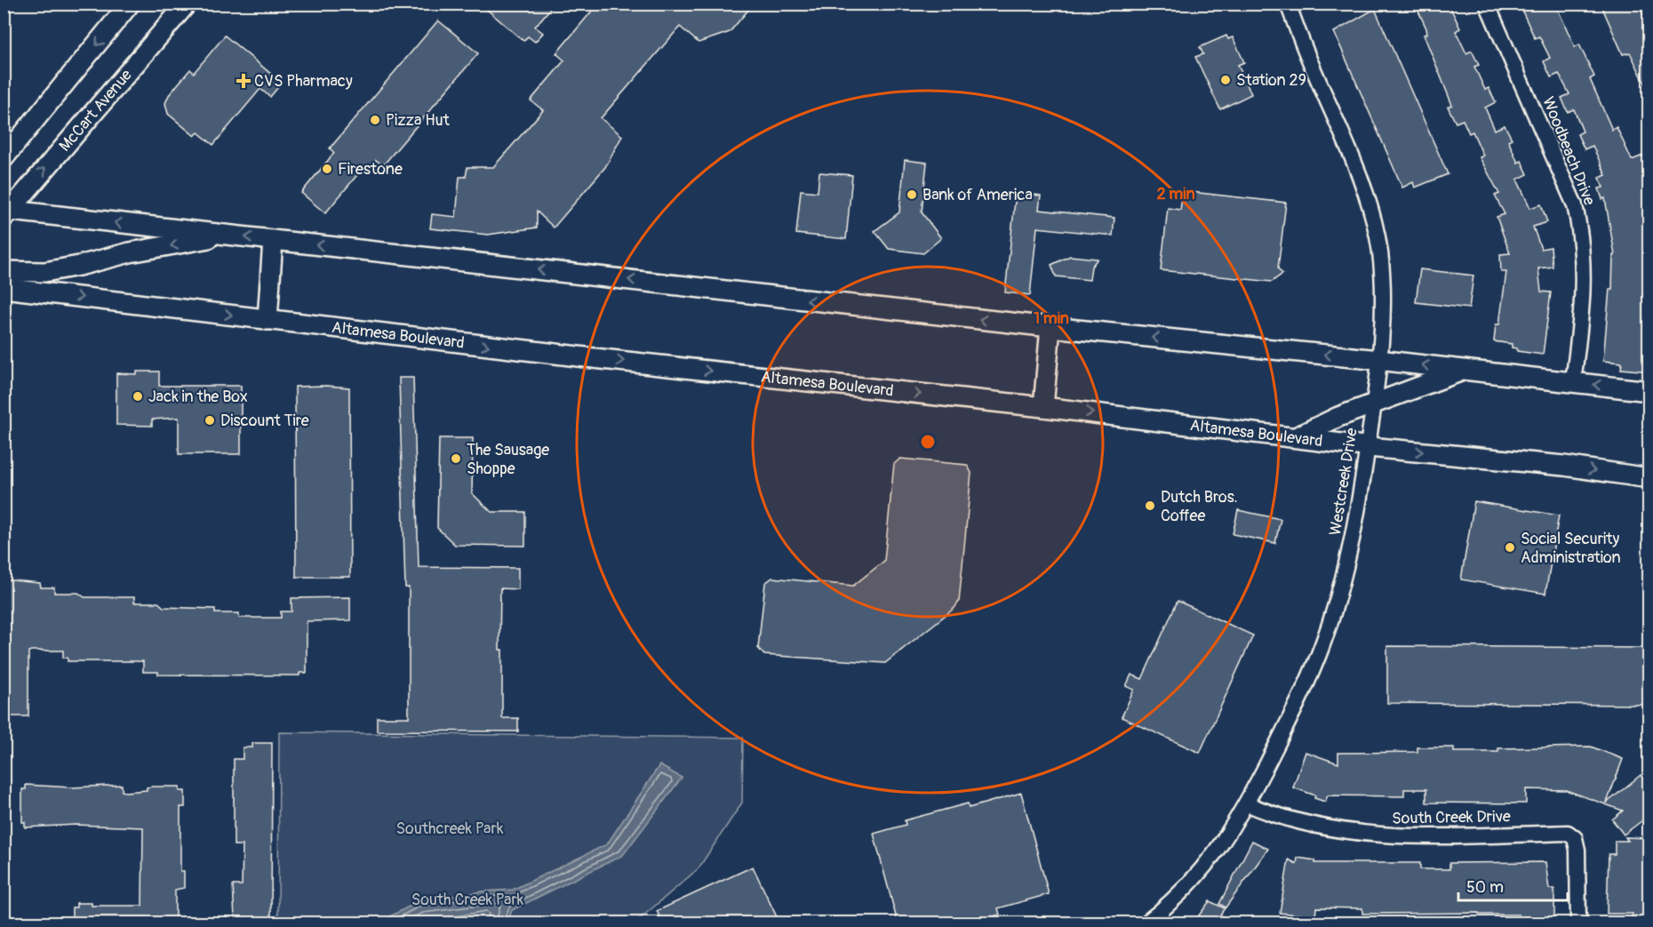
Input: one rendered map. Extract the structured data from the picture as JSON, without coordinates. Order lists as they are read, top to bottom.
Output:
{
  "streets": {
    "main road": ["McCart Avenue", "Altamesa Boulevard"],
    "street": ["Woodbeach Drive", "Westcreek Drive", "South Creek Drive"]
  },
  "crossings": [
    ["Altamesa Boulevard", "Westcreek Drive"],
    ["Westcreek Drive", "South Creek Drive"]
  ],
  "parks": ["Southcreek Park", "South Creek Park"],
  "places": {
    "other": [
      "Station 29",
      "Pizza Hut",
      "Firestone",
      "Bank of America",
      "Jack in the Box",
      "Discount Tire",
      "The Sausage Shoppe",
      "Dutch Bros. Coffee",
      "Social Security Administration"
    ],
    "health": ["CVS Pharmacy"]
  },
  "scale_bar": "50 m",
  "rings": ["2 min", "1 min"]
}
